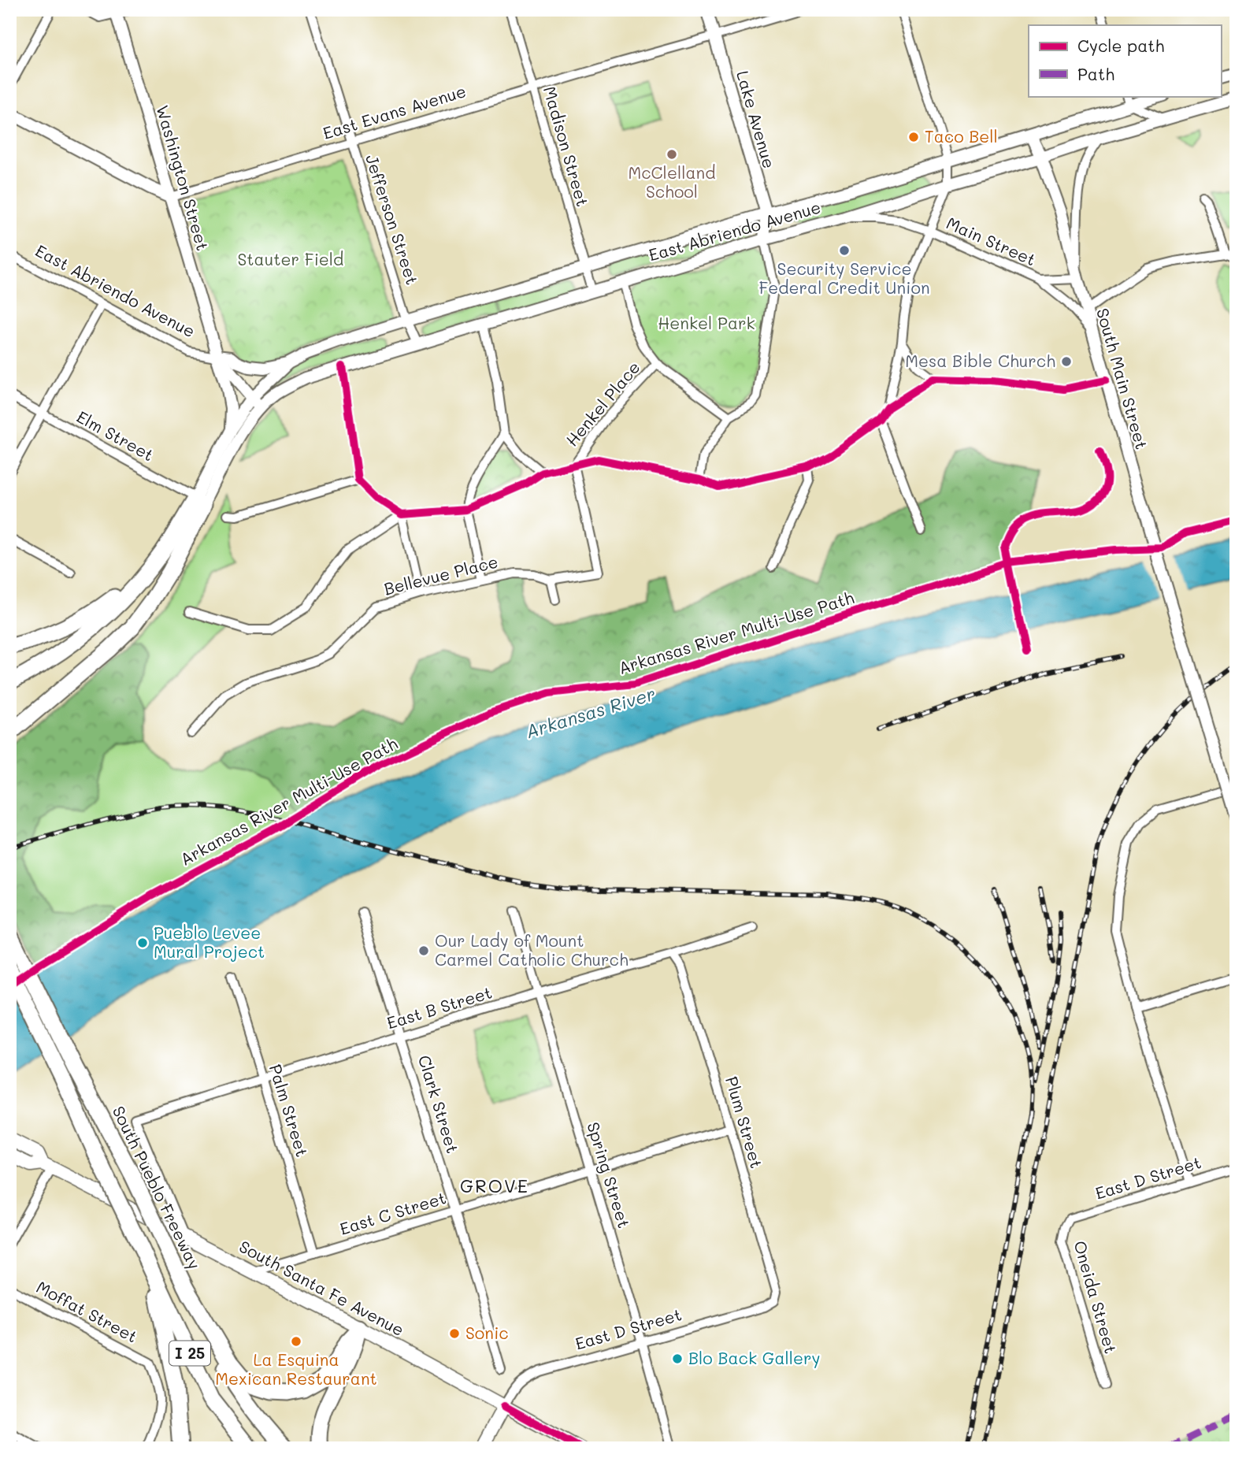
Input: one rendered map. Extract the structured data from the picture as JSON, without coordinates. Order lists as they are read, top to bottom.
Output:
{
  "streets": {
    "highway": ["South Pueblo Freeway", "I 25"],
    "main road": [
      "Lake Avenue",
      "Washington Street",
      "East Abriendo Avenue",
      "South Main Street",
      "South Santa Fe Avenue"
    ],
    "street": [
      "East Evans Avenue",
      "Madison Street",
      "Jefferson Street",
      "Main Street",
      "Henkel Place",
      "Elm Street",
      "Bellevue Place",
      "East B Street",
      "Clark Street",
      "Palm Street",
      "Plum Street",
      "Spring Street",
      "East D Street",
      "East C Street",
      "Oneida Street",
      "Moffat Street"
    ],
    "cycle path": ["Arkansas River Multi-Use Path"]
  },
  "crossings": [
    ["East Evans Avenue", "Lake Avenue"],
    ["East Evans Avenue", "Madison Street"],
    ["East Evans Avenue", "Washington Street"],
    ["East Evans Avenue", "Jefferson Street"],
    ["Lake Avenue", "East Abriendo Avenue"],
    ["Madison Street", "East Abriendo Avenue"],
    ["Washington Street", "East Abriendo Avenue"],
    ["Jefferson Street", "East Abriendo Avenue"],
    ["East Abriendo Avenue", "Main Street"],
    ["East Abriendo Avenue", "South Main Street"],
    ["East Abriendo Avenue", "Elm Street"],
    ["Main Street", "South Main Street"],
    ["Henkel Place", "Bellevue Place"],
    ["East B Street", "Clark Street"],
    ["East B Street", "Palm Street"],
    ["East B Street", "Plum Street"],
    ["East B Street", "Spring Street"],
    ["East B Street", "South Santa Fe Avenue"],
    ["Clark Street", "East C Street"],
    ["Palm Street", "East C Street"],
    ["Plum Street", "East D Street"],
    ["Plum Street", "East C Street"],
    ["Spring Street", "East D Street"],
    ["Spring Street", "East C Street"],
    ["East D Street", "South Santa Fe Avenue"],
    ["East D Street", "Oneida Street"],
    ["East C Street", "South Santa Fe Avenue"]
  ],
  "districts": ["GROVE"],
  "water": ["Arkansas River"],
  "parks": ["Stauter Field", "Henkel Park"],
  "places": [
    "Taco Bell",
    "McClelland School",
    "Security Service Federal Credit Union",
    "Mesa Bible Church",
    "Pueblo Levee Mural Project",
    "Our Lady of Mount Carmel Catholic Church",
    "Sonic",
    "La Esquina Mexican Restaurant",
    "Blo Back Gallery"
  ],
  "legend": ["Cycle path", "Path"]
}
